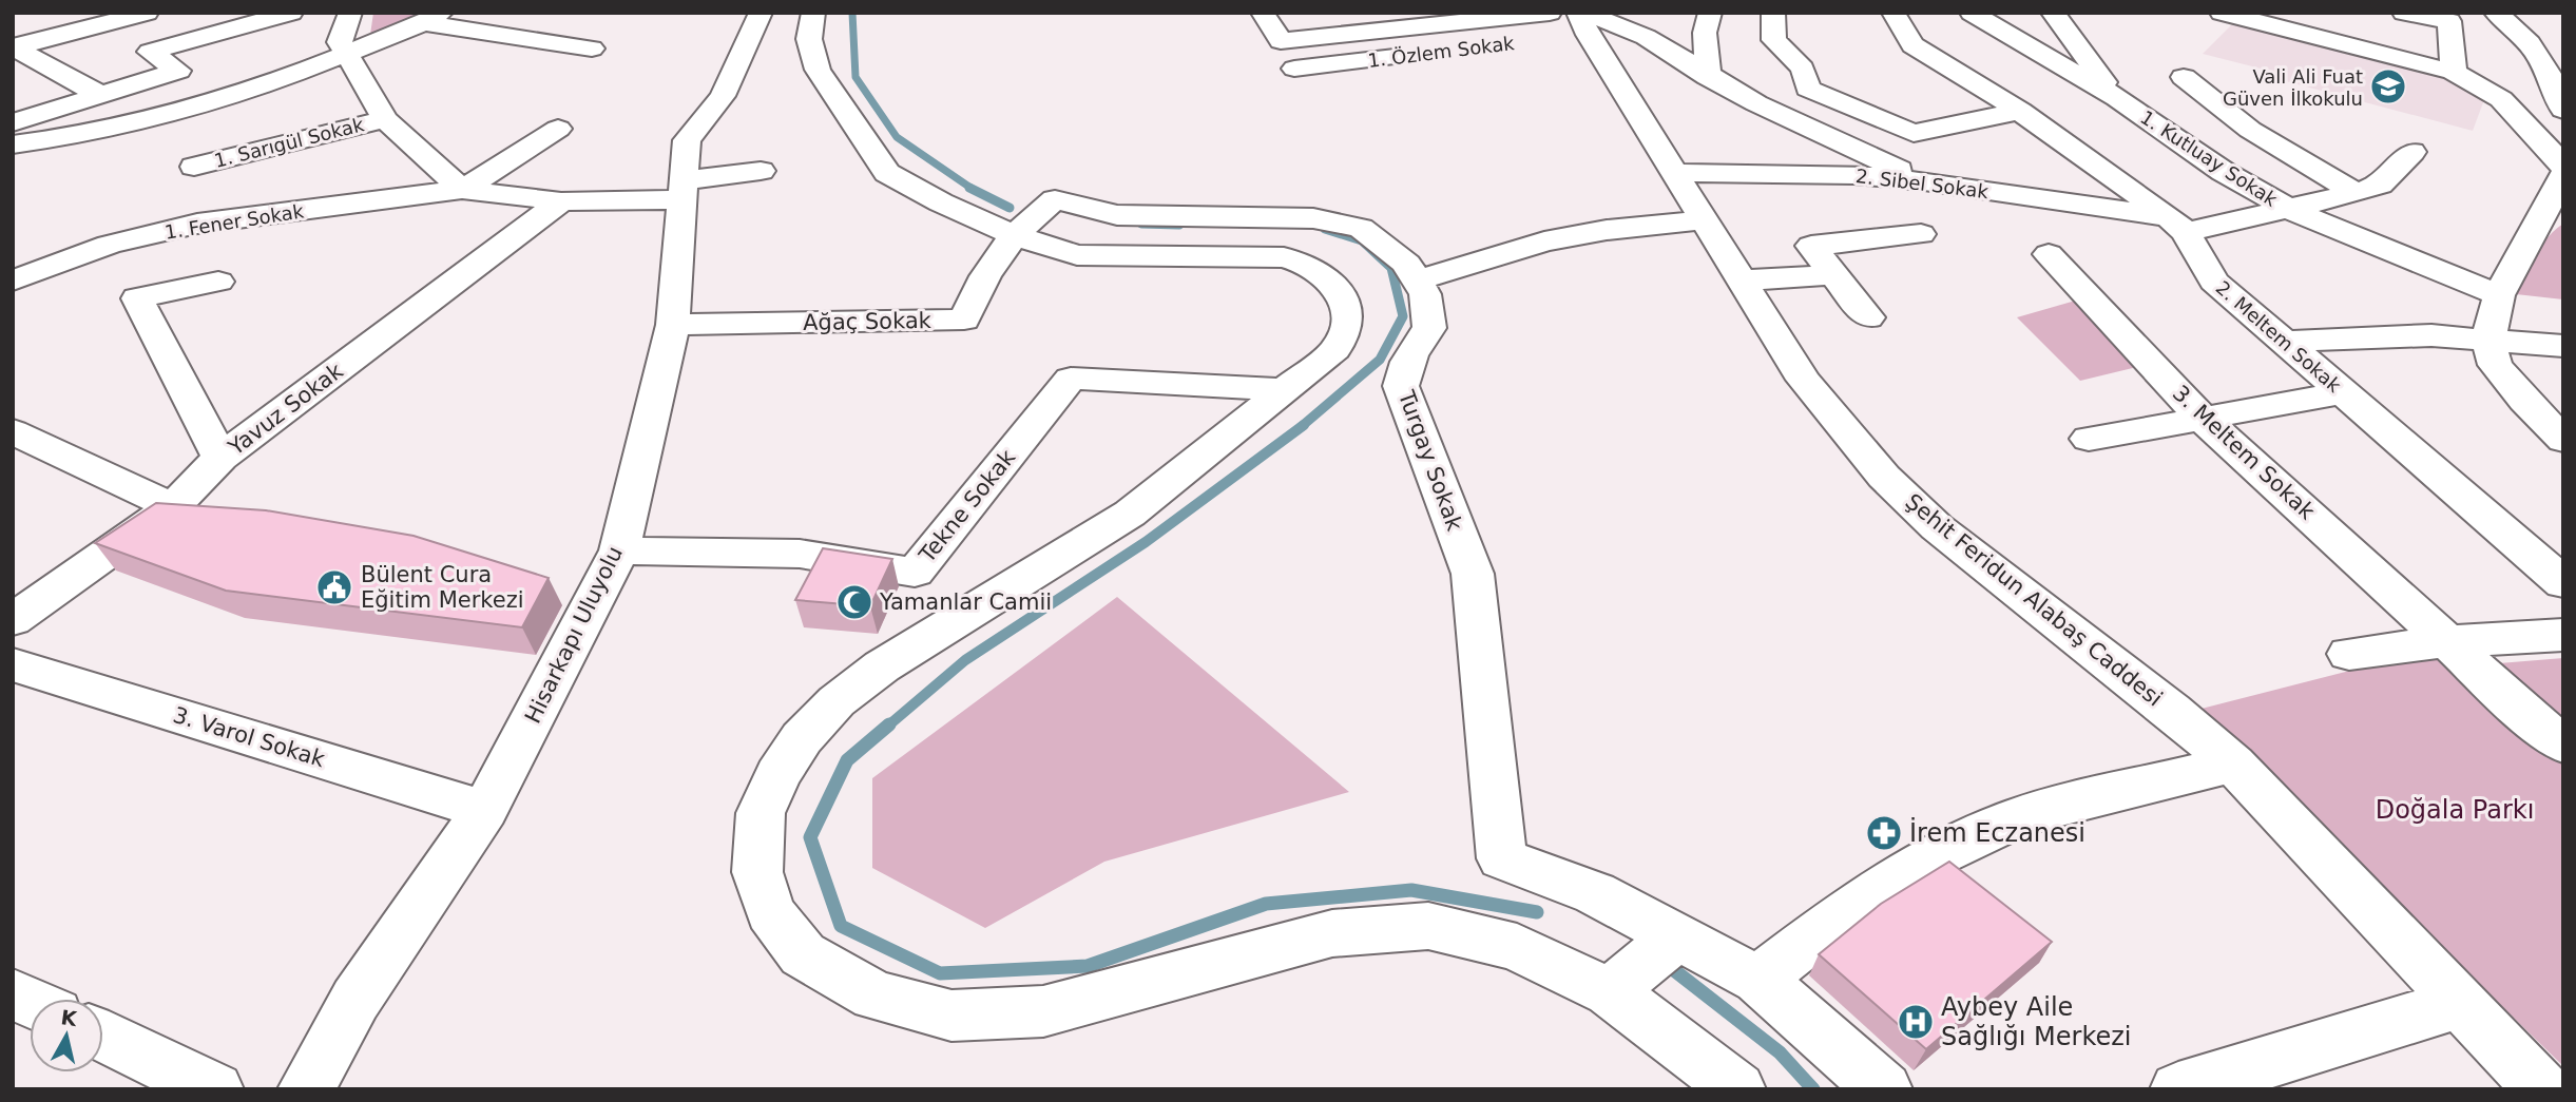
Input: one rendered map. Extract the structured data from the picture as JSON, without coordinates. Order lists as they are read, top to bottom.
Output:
{
  "streets": {
    "street": [
      "1. Özlem Sokak",
      "1. Sarıgül Sokak",
      "1. Kutluay Sokak",
      "2. Sibel Sokak",
      "1. Fener Sokak",
      "Ağaç Sokak",
      "2. Meltem Sokak",
      "Yavuz Sokak",
      "3. Meltem Sokak",
      "Turgay Sokak",
      "Tekne Sokak",
      "Şehit Feridun Alabaş Caddesi",
      "Hisarkapı Uluyolu",
      "3. Varol Sokak"
    ]
  },
  "crossings": [
    ["2. Sibel Sokak", "2. Meltem Sokak"],
    ["2. Sibel Sokak", "Şehit Feridun Alabaş Caddesi"],
    ["Ağaç Sokak", "Turgay Sokak"],
    ["Ağaç Sokak", "Hisarkapı Uluyolu"],
    ["Tekne Sokak", "Hisarkapı Uluyolu"],
    ["Hisarkapı Uluyolu", "3. Varol Sokak"]
  ],
  "parks": ["Doğala Parkı"],
  "places": {
    "school or university": ["Vali Ali Fuat Güven İlkokulu"],
    "public building": ["Bülent Cura Eğitim Merkezi"],
    "mosque": ["Yamanlar Camii"],
    "pharmacy": ["İrem Eczanesi"],
    "hospital": ["Aybey Aile Sağlığı Merkezi"]
  },
  "north": "top"
}
